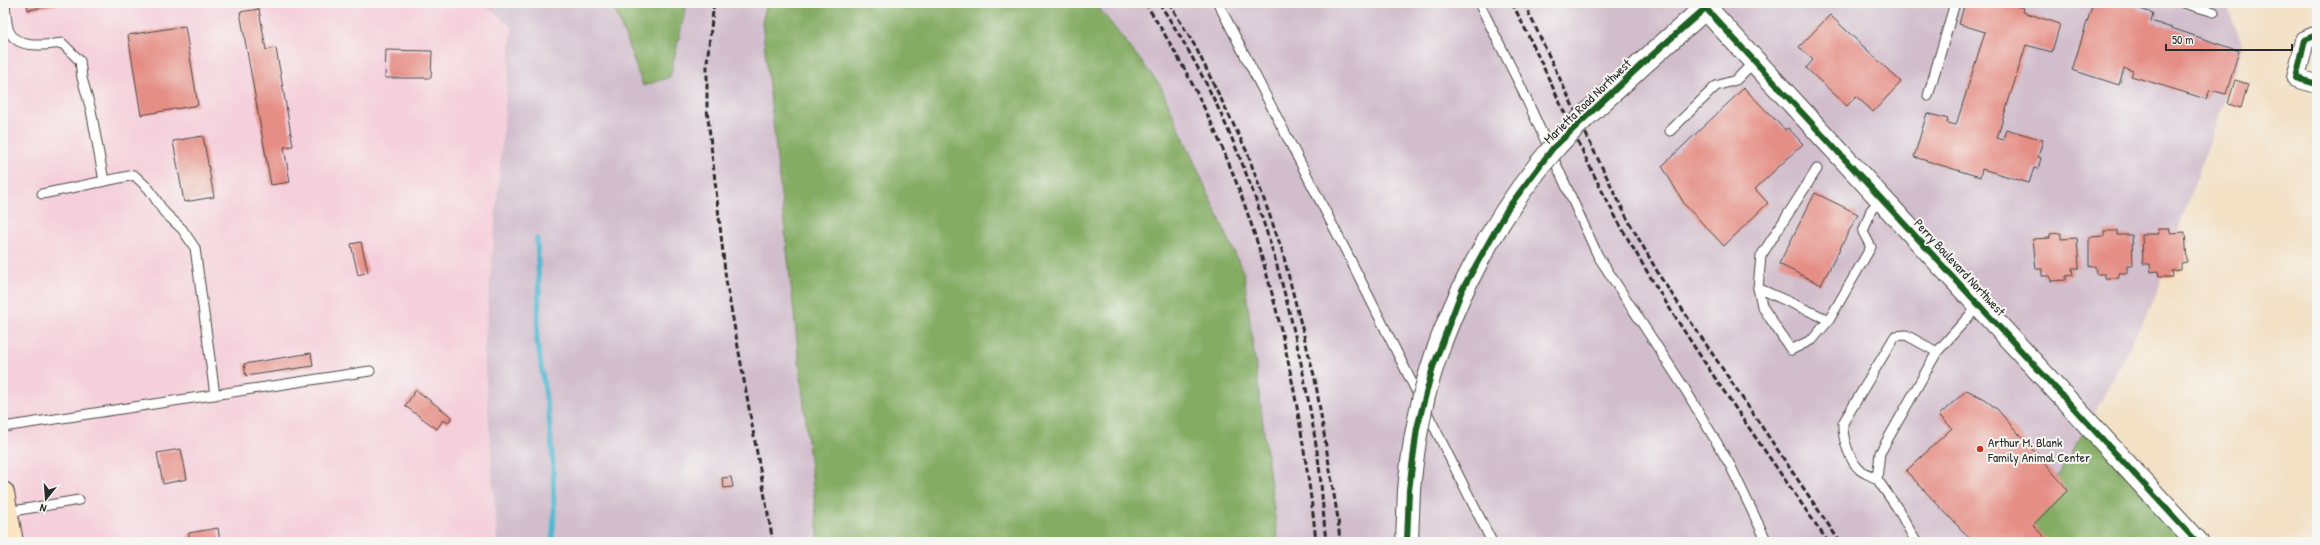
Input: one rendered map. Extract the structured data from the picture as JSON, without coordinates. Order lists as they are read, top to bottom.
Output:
{
  "streets": {
    "street": ["Marietta Road Northwest", "Perry Boulevard Northwest"]
  },
  "crossings": [
    ["Marietta Road Northwest", "Perry Boulevard Northwest"]
  ],
  "places": ["Arthur M. Blank Family Animal Center"],
  "scale_bar": "50 m",
  "north": "bottom"
}
